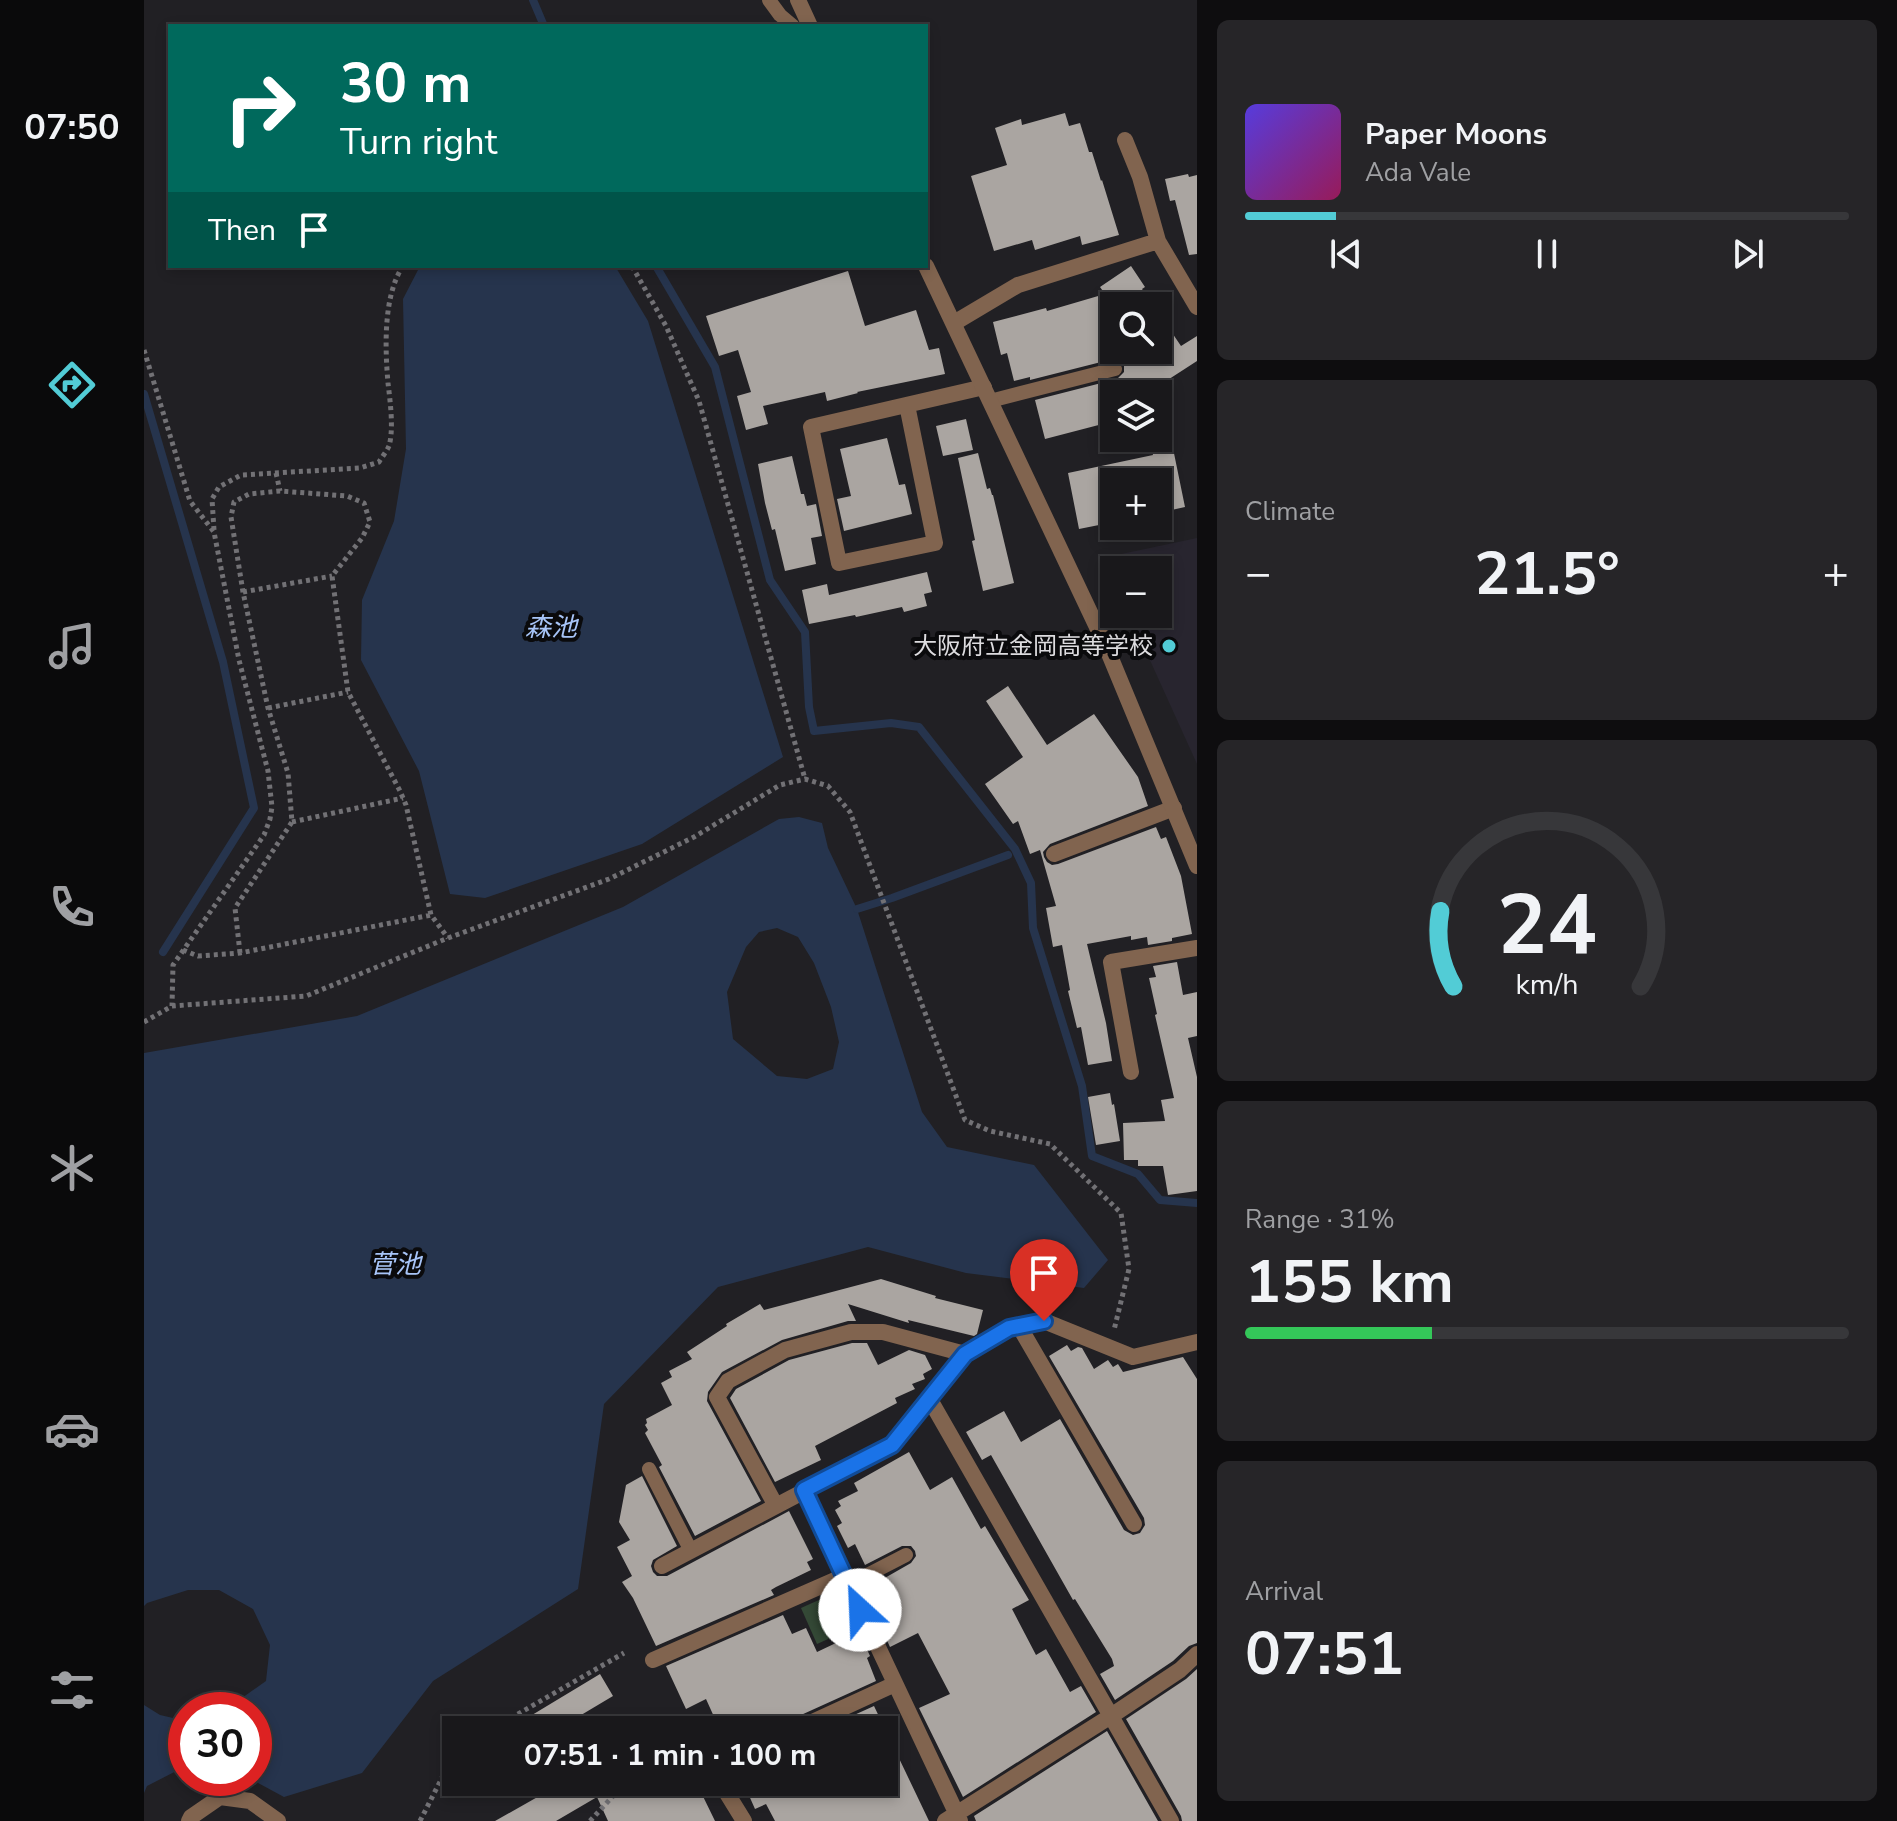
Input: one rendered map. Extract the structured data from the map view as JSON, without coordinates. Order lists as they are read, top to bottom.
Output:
{
  "water": ["森池", "菅池"],
  "places": ["大阪府立金岡高等学校"],
  "page": {
    "tabs": "07:50",
    "turn": ["30 m", "Turn right"],
    "song": ["Paper Moons", "Ada Vale"],
    "then": "Then",
    "map_buttons": ["+", "−"],
    "tile": [
      "Climate",
      ["Range · 31%", "155 km"],
      ["Arrival", "07:51"]
    ],
    "heat": ["−", "21.5°", "+"],
    "limit": "30",
    "trip": "07:51 · 1 min · 100 m",
    "gauge": ["24", "km/h"]
  }
}
